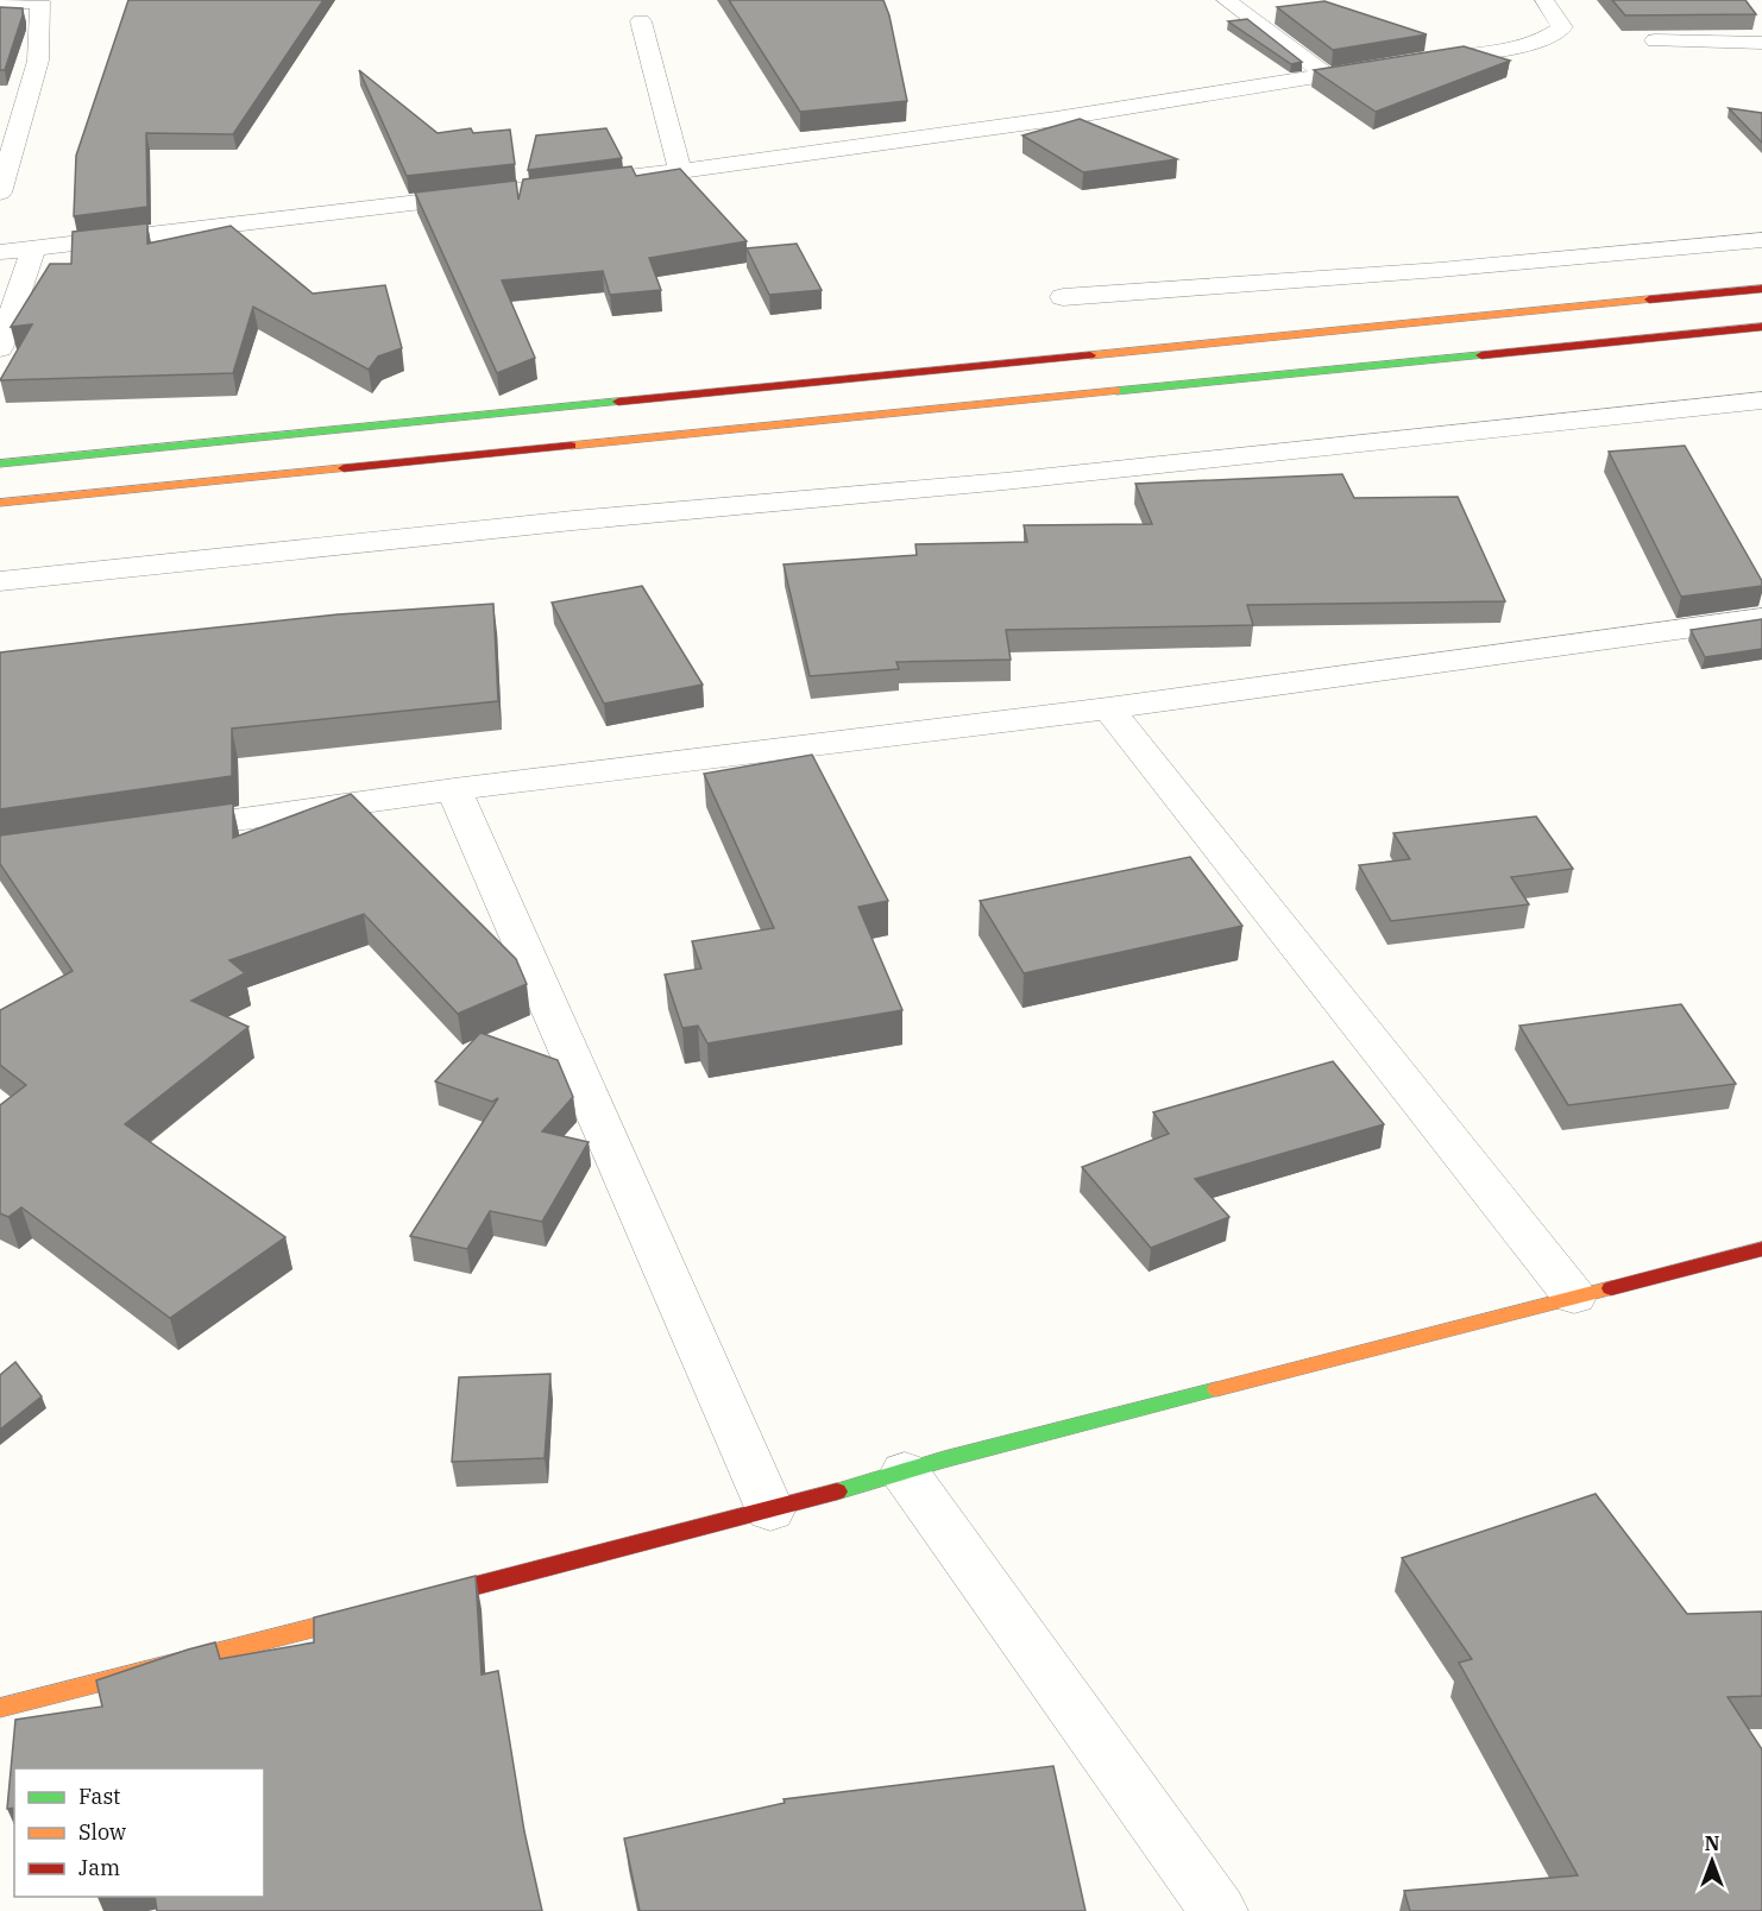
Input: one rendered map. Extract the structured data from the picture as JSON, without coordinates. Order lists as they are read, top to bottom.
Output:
{
  "legend": ["Fast", "Slow", "Jam"],
  "north": "top"
}
